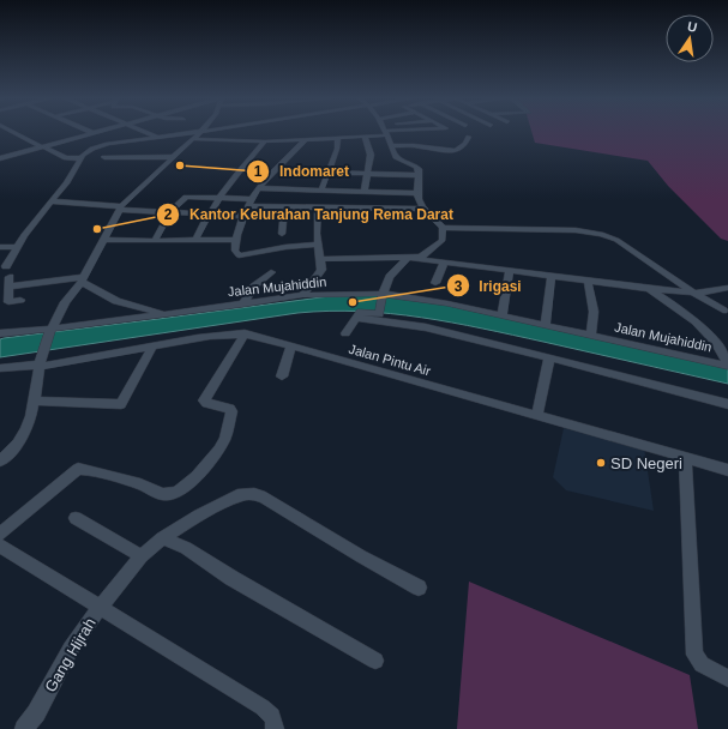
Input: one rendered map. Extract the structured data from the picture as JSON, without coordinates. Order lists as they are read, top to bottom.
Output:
{
  "streets": {
    "street": ["Jalan Mujahiddin", "Jalan Pintu Air", "Gang Hijrah"]
  },
  "places": [
    "Indomaret",
    "Kantor Kelurahan Tanjung Rema Darat",
    "Irigasi",
    "SD Negeri"
  ],
  "north": "top"
}
